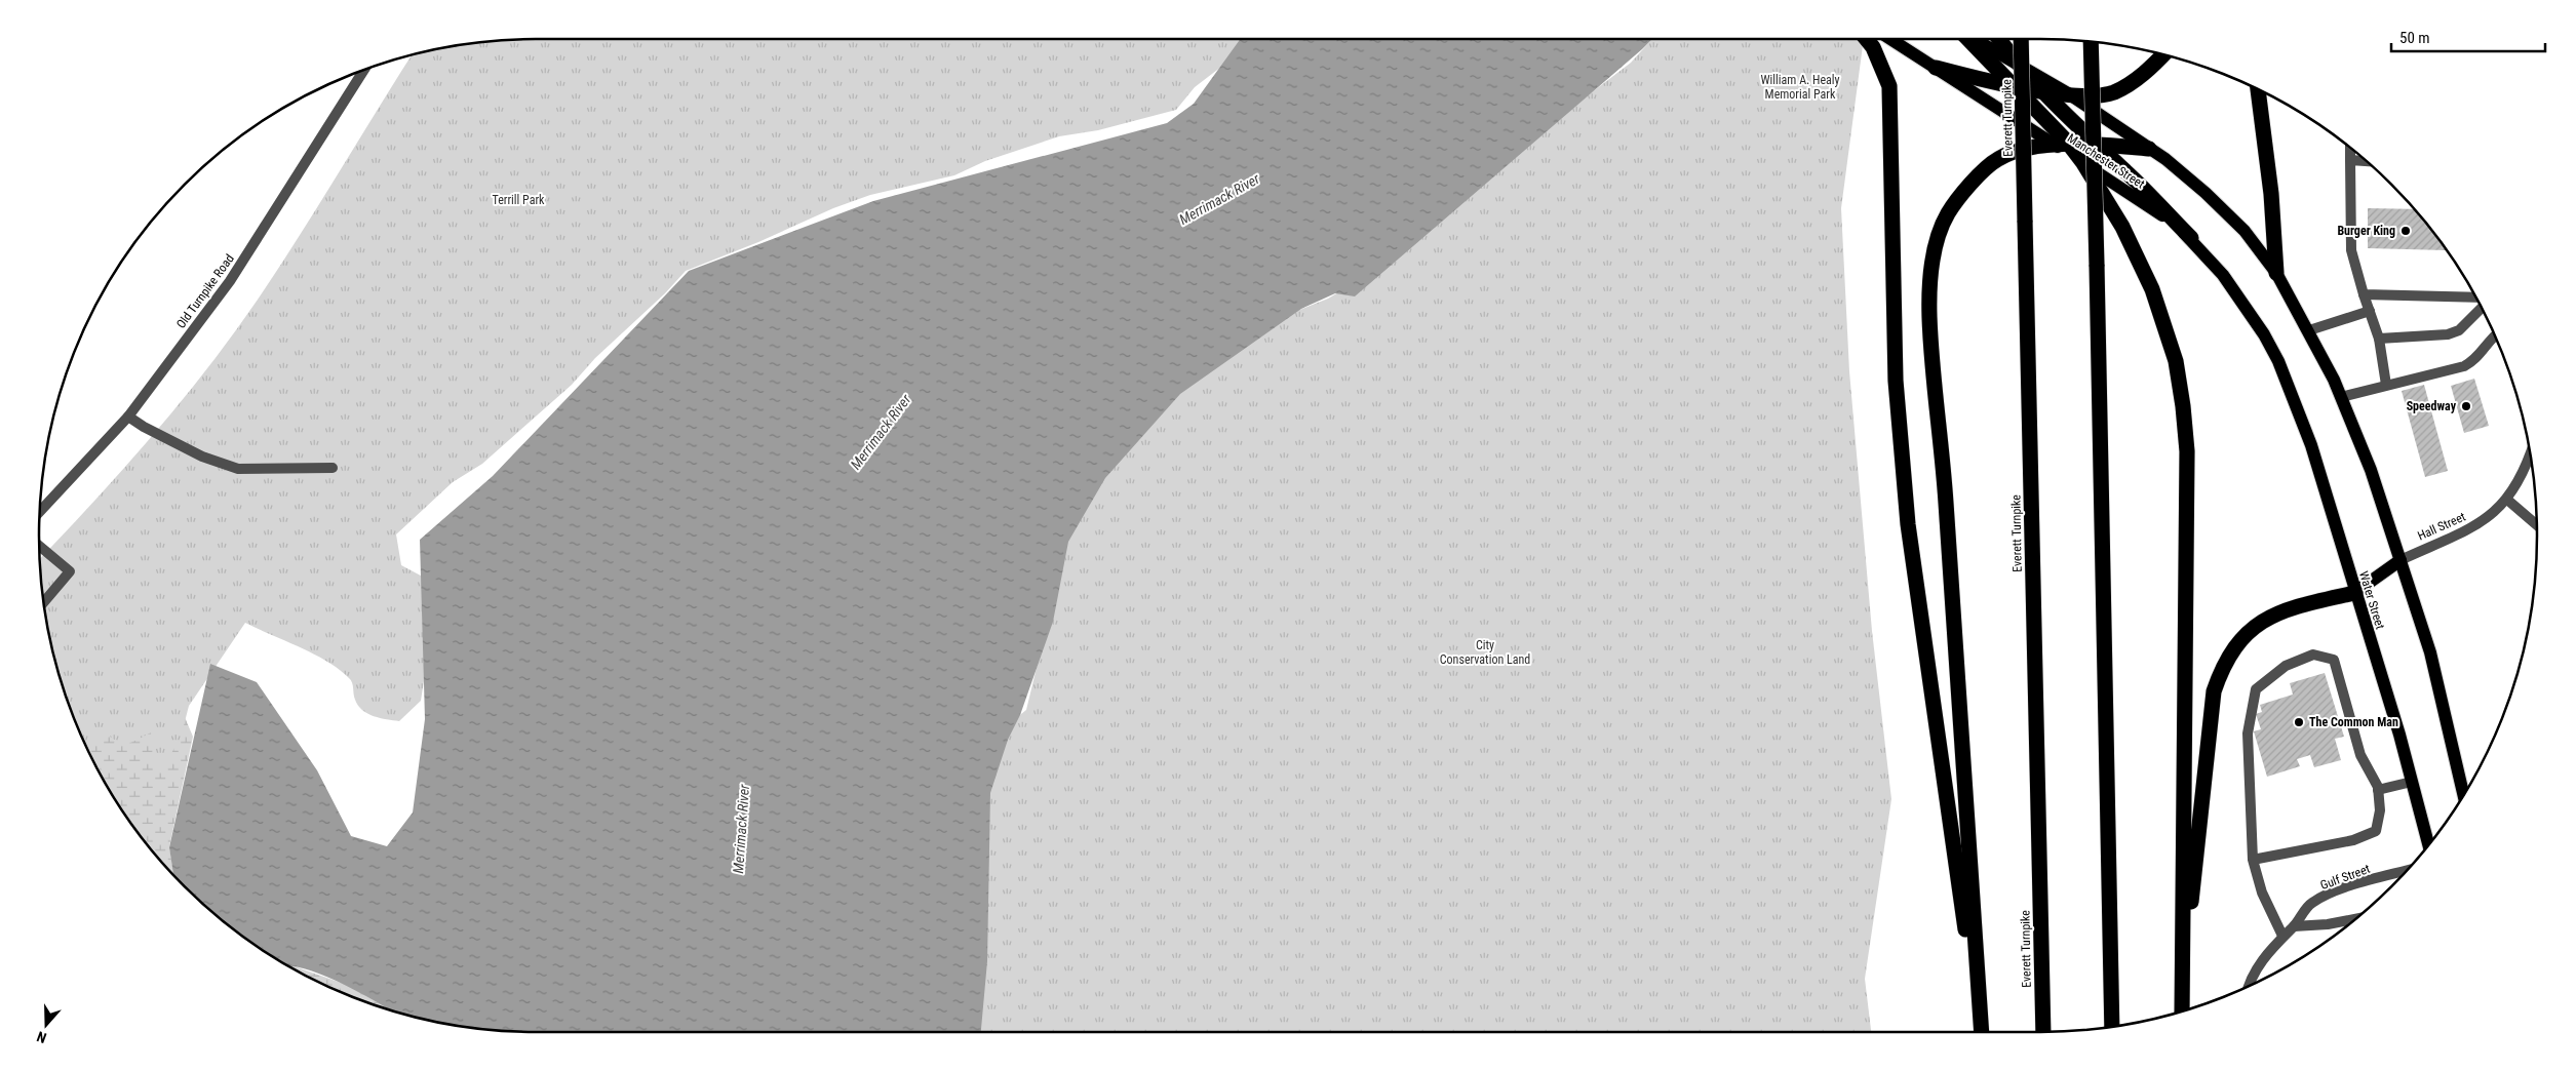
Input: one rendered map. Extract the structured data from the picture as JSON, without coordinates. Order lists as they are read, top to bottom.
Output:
{
  "streets": {
    "highway": ["Everett Turnpike"],
    "main road": ["Manchester Street", "Hall Street", "Water Street"],
    "street": ["Old Turnpike Road", "Gulf Street"]
  },
  "crossings": [
    ["Manchester Street", "Water Street"],
    ["Hall Street", "Water Street"]
  ],
  "water": ["Merrimack River"],
  "parks": ["William A. Healy Memorial Park", "Terrill Park", "City Conservation Land"],
  "places": ["Burger King", "Speedway", "The Common Man"],
  "scale_bar": "50 m",
  "north": "bottom"
}
